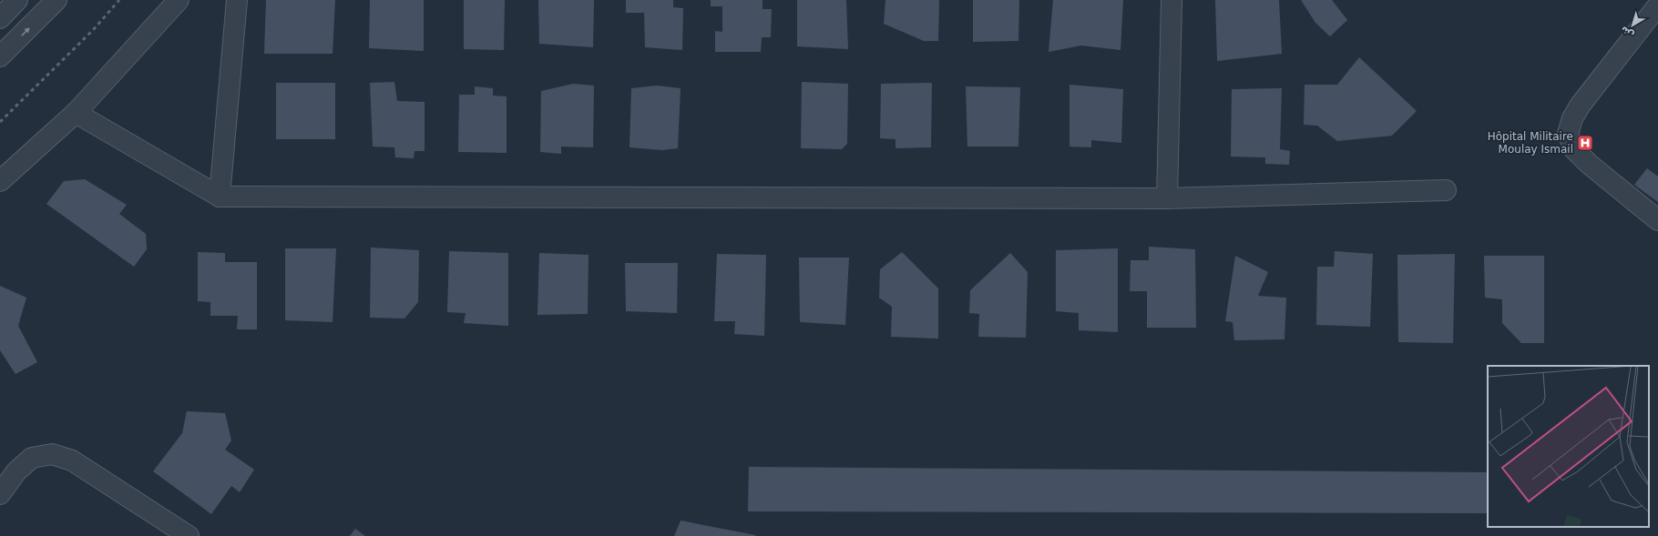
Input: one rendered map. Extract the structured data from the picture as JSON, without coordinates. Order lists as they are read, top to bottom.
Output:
{
  "places": {
    "hospital": ["Hôpital Militaire Moulay Ismail"]
  },
  "north": "bottom left"
}
